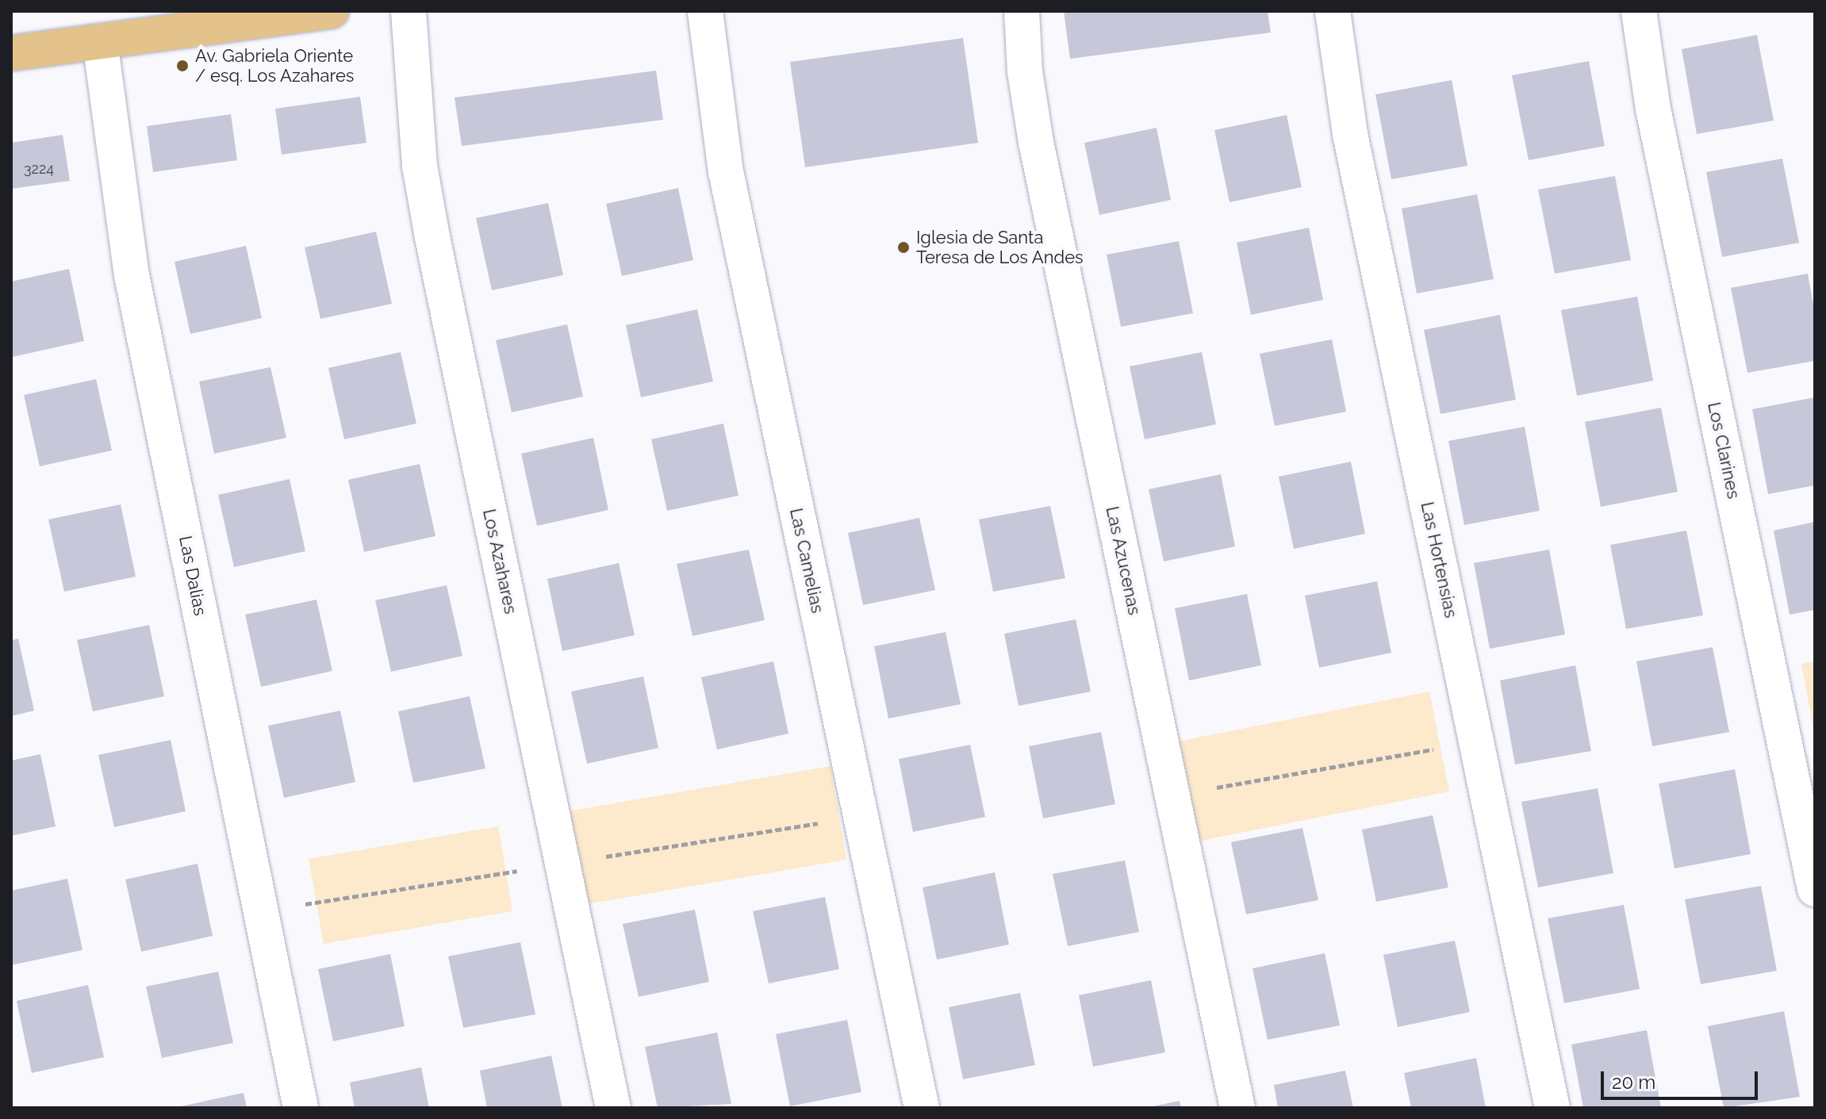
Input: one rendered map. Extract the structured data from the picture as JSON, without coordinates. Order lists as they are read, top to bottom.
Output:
{
  "streets": {
    "street": [
      "Los Clarines",
      "Las Hortensias",
      "Las Camelias",
      "Las Azucenas",
      "Los Azahares",
      "Las Dalias"
    ]
  },
  "places": ["Av. Gabriela Oriente / esq. Los Azahares", "Iglesia de Santa Teresa de Los Andes"],
  "house_numbers": ["3224"],
  "scale_bar": "20 m"
}
